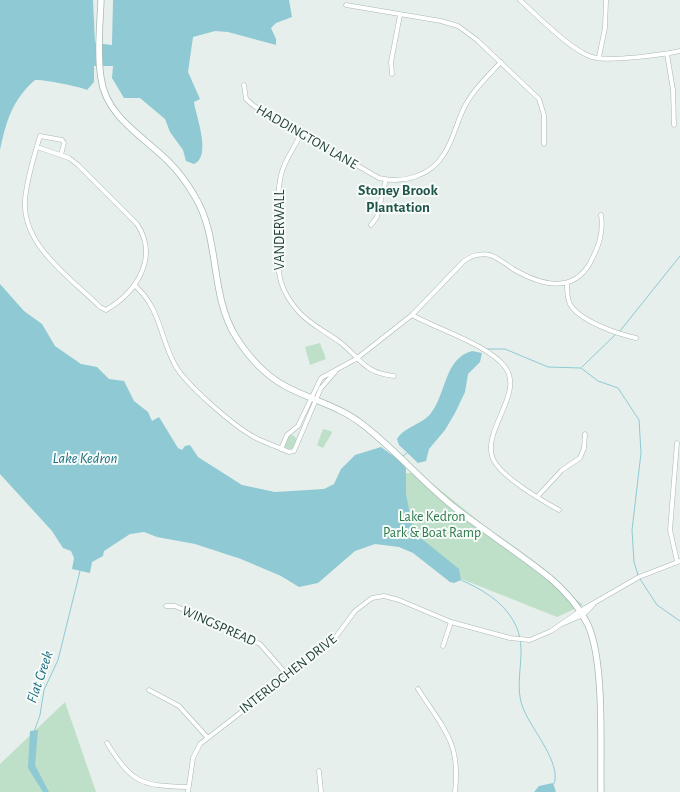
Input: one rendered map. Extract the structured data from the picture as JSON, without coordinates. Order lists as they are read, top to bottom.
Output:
{
  "streets": {
    "street": [
      "HADDINGTON LANE",
      "VANDERWALL",
      "WINGSPREAD",
      "INTERLOCHEN DRIVE"
    ]
  },
  "crossings": [
    ["HADDINGTON LANE", "VANDERWALL"],
    ["WINGSPREAD", "INTERLOCHEN DRIVE"]
  ],
  "districts": ["Stoney Brook Plantation"],
  "water": ["Lake Kedron", "Flat Creek"],
  "parks": ["Lake Kedron Park & Boat Ramp"]
}
